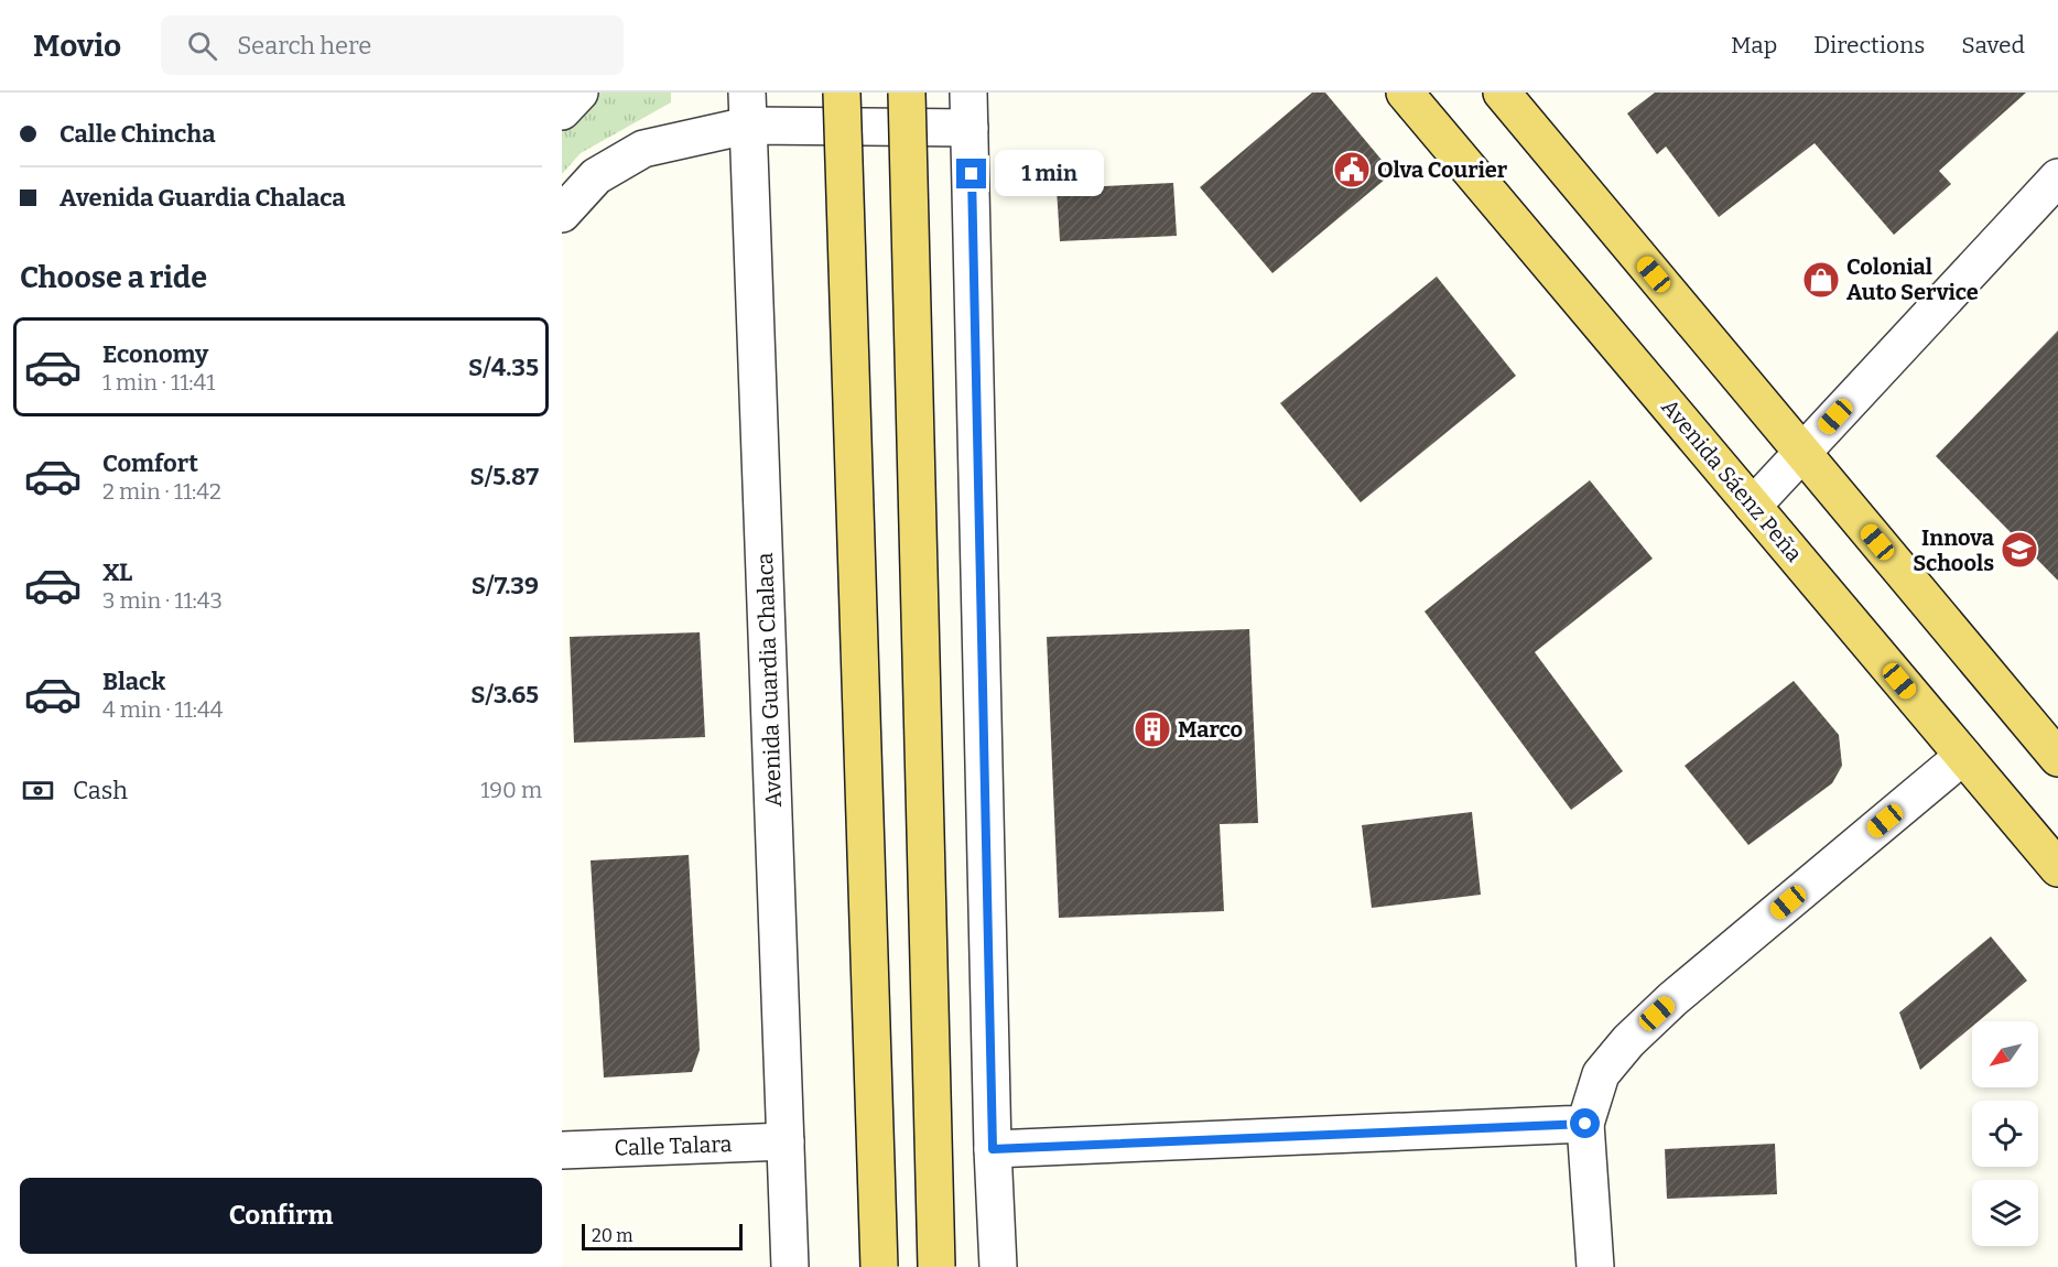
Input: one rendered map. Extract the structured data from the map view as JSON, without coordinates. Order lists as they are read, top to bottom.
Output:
{
  "streets": {
    "main road": ["Avenida Sáenz Peña"],
    "street": ["Avenida Guardia Chalaca", "Calle Talara"]
  },
  "crossings": [
    ["Avenida Guardia Chalaca", "Calle Talara"]
  ],
  "places": {
    "public building": ["Olva Courier"],
    "shop": ["Colonial Auto Service"],
    "school or university": ["Innova Schools"],
    "building": ["Marco"]
  },
  "scale_bar": "20 m",
  "north": "bottom left",
  "page": {
    "header": "Movio",
    "search": "Search here",
    "nav": ["Map", "Directions", "Saved"],
    "banner": ["Calle Chincha", "Avenida Guardia Chalaca"],
    "bubble": "1 min",
    "heading": "Choose a ride",
    "list": [
      {
        "name": "Economy",
        "note": "1 min · 11:41",
        "value": "S/4.35"
      },
      {
        "name": "Comfort",
        "note": "2 min · 11:42",
        "value": "S/5.87"
      },
      {
        "name": "XL",
        "note": "3 min · 11:43",
        "value": "S/7.39"
      },
      {
        "name": "Black",
        "note": "4 min · 11:44",
        "value": "S/3.65"
      }
    ],
    "pay": ["Cash", "190 m"],
    "buttons": "Confirm",
    "scale": "20 m"
  }
}
